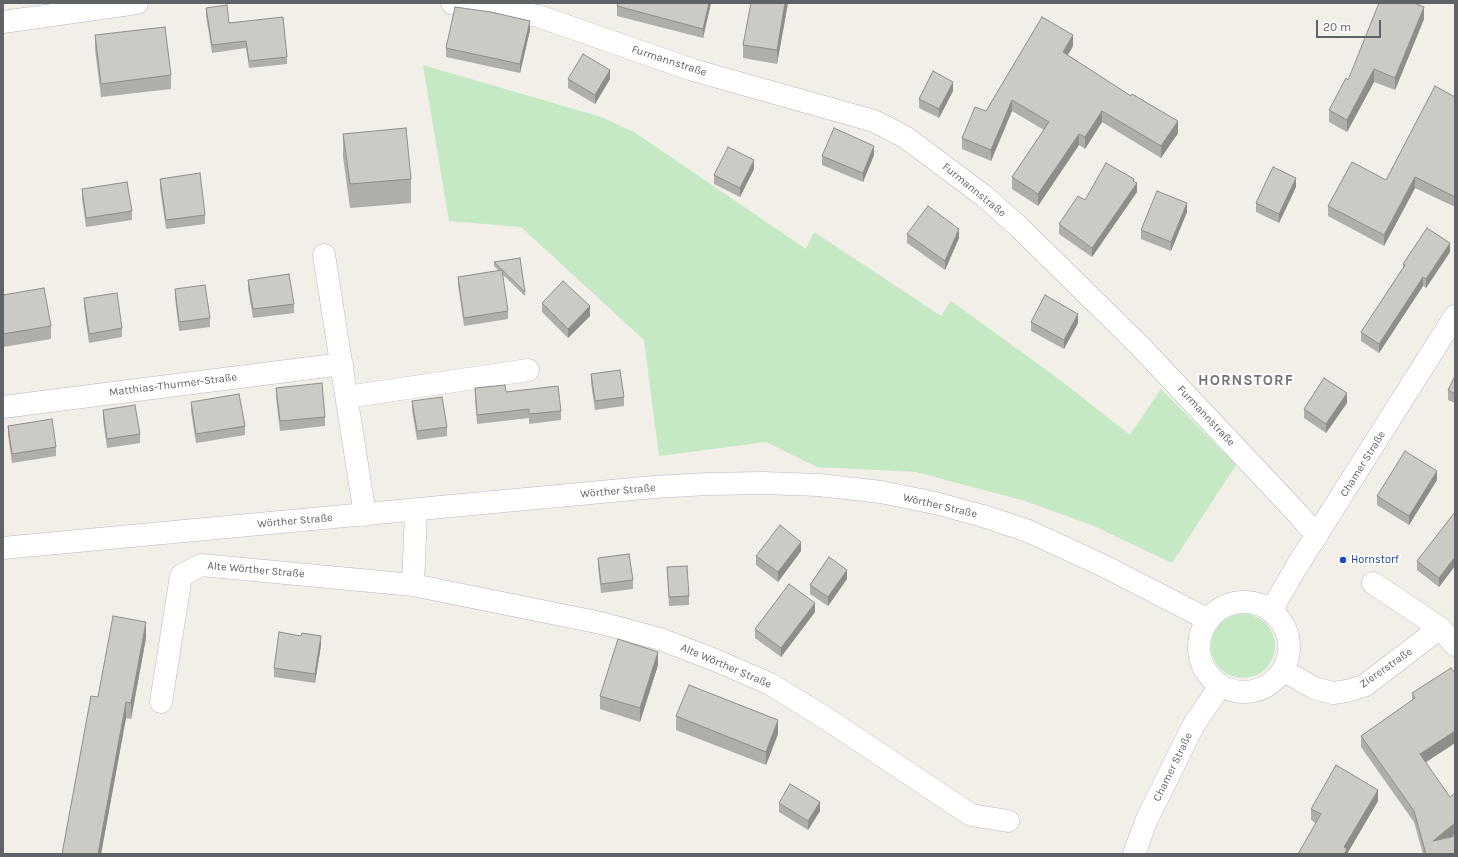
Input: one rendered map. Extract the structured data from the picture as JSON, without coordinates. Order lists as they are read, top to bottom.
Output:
{
  "streets": {
    "street": [
      "Furmannstraße",
      "Matthias-Thurmer-Straße",
      "Chamer Straße",
      "Wörther Straße",
      "Alte Wörther Straße",
      "Ziererstraße"
    ]
  },
  "crossings": [
    ["Furmannstraße", "Chamer Straße"],
    ["Chamer Straße", "Wörther Straße"],
    ["Chamer Straße", "Ziererstraße"],
    ["Wörther Straße", "Ziererstraße"]
  ],
  "districts": ["HORNSTORF"],
  "places": ["Hornstorf"],
  "scale_bar": "20 m"
}
